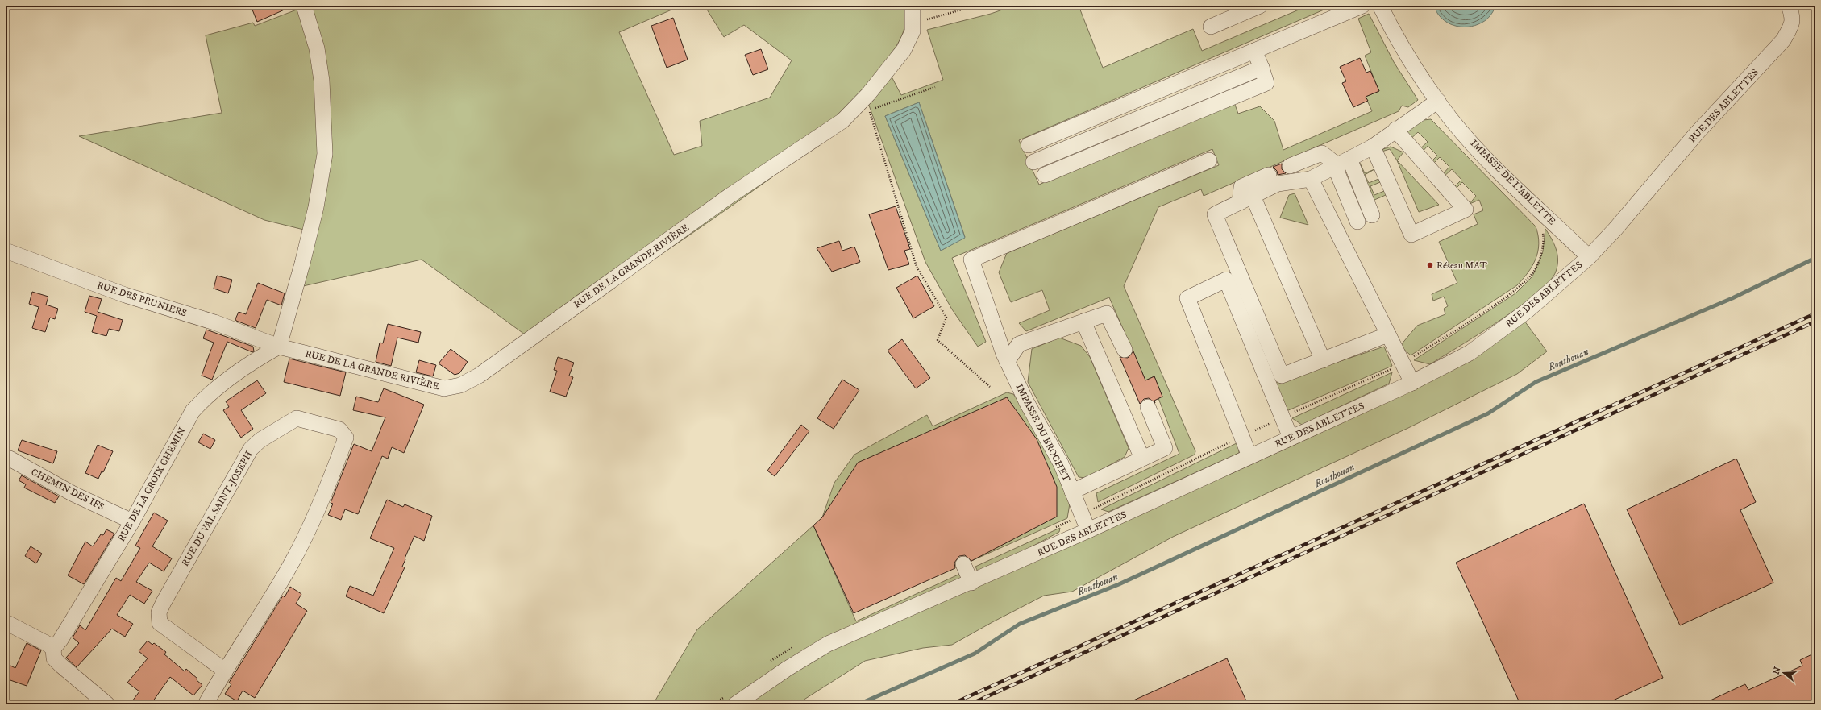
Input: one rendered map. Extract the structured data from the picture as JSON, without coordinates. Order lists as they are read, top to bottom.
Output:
{
  "streets": {
    "street": [
      "RUE DES ABLETTES",
      "IMPASSE DE L'ABLETTE",
      "RUE DE LA GRANDE RIVIÈRE",
      "RUE DES PRUNIERS",
      "IMPASSE DU BROCHET",
      "RUE DE LA CROIX CHEMIN",
      "CHEMIN DES IFS",
      "RUE DU VAL SAINT-JOSEPH"
    ]
  },
  "crossings": [
    ["RUE DES ABLETTES", "IMPASSE DE L'ABLETTE"],
    ["RUE DES ABLETTES", "IMPASSE DU BROCHET"],
    ["RUE DE LA GRANDE RIVIÈRE", "RUE DES PRUNIERS"],
    ["RUE DE LA GRANDE RIVIÈRE", "RUE DE LA CROIX CHEMIN"],
    ["RUE DES PRUNIERS", "RUE DE LA CROIX CHEMIN"],
    ["RUE DE LA CROIX CHEMIN", "CHEMIN DES IFS"]
  ],
  "water": ["Routhouan"],
  "places": ["Réseau MAT"],
  "north": "left"
}
